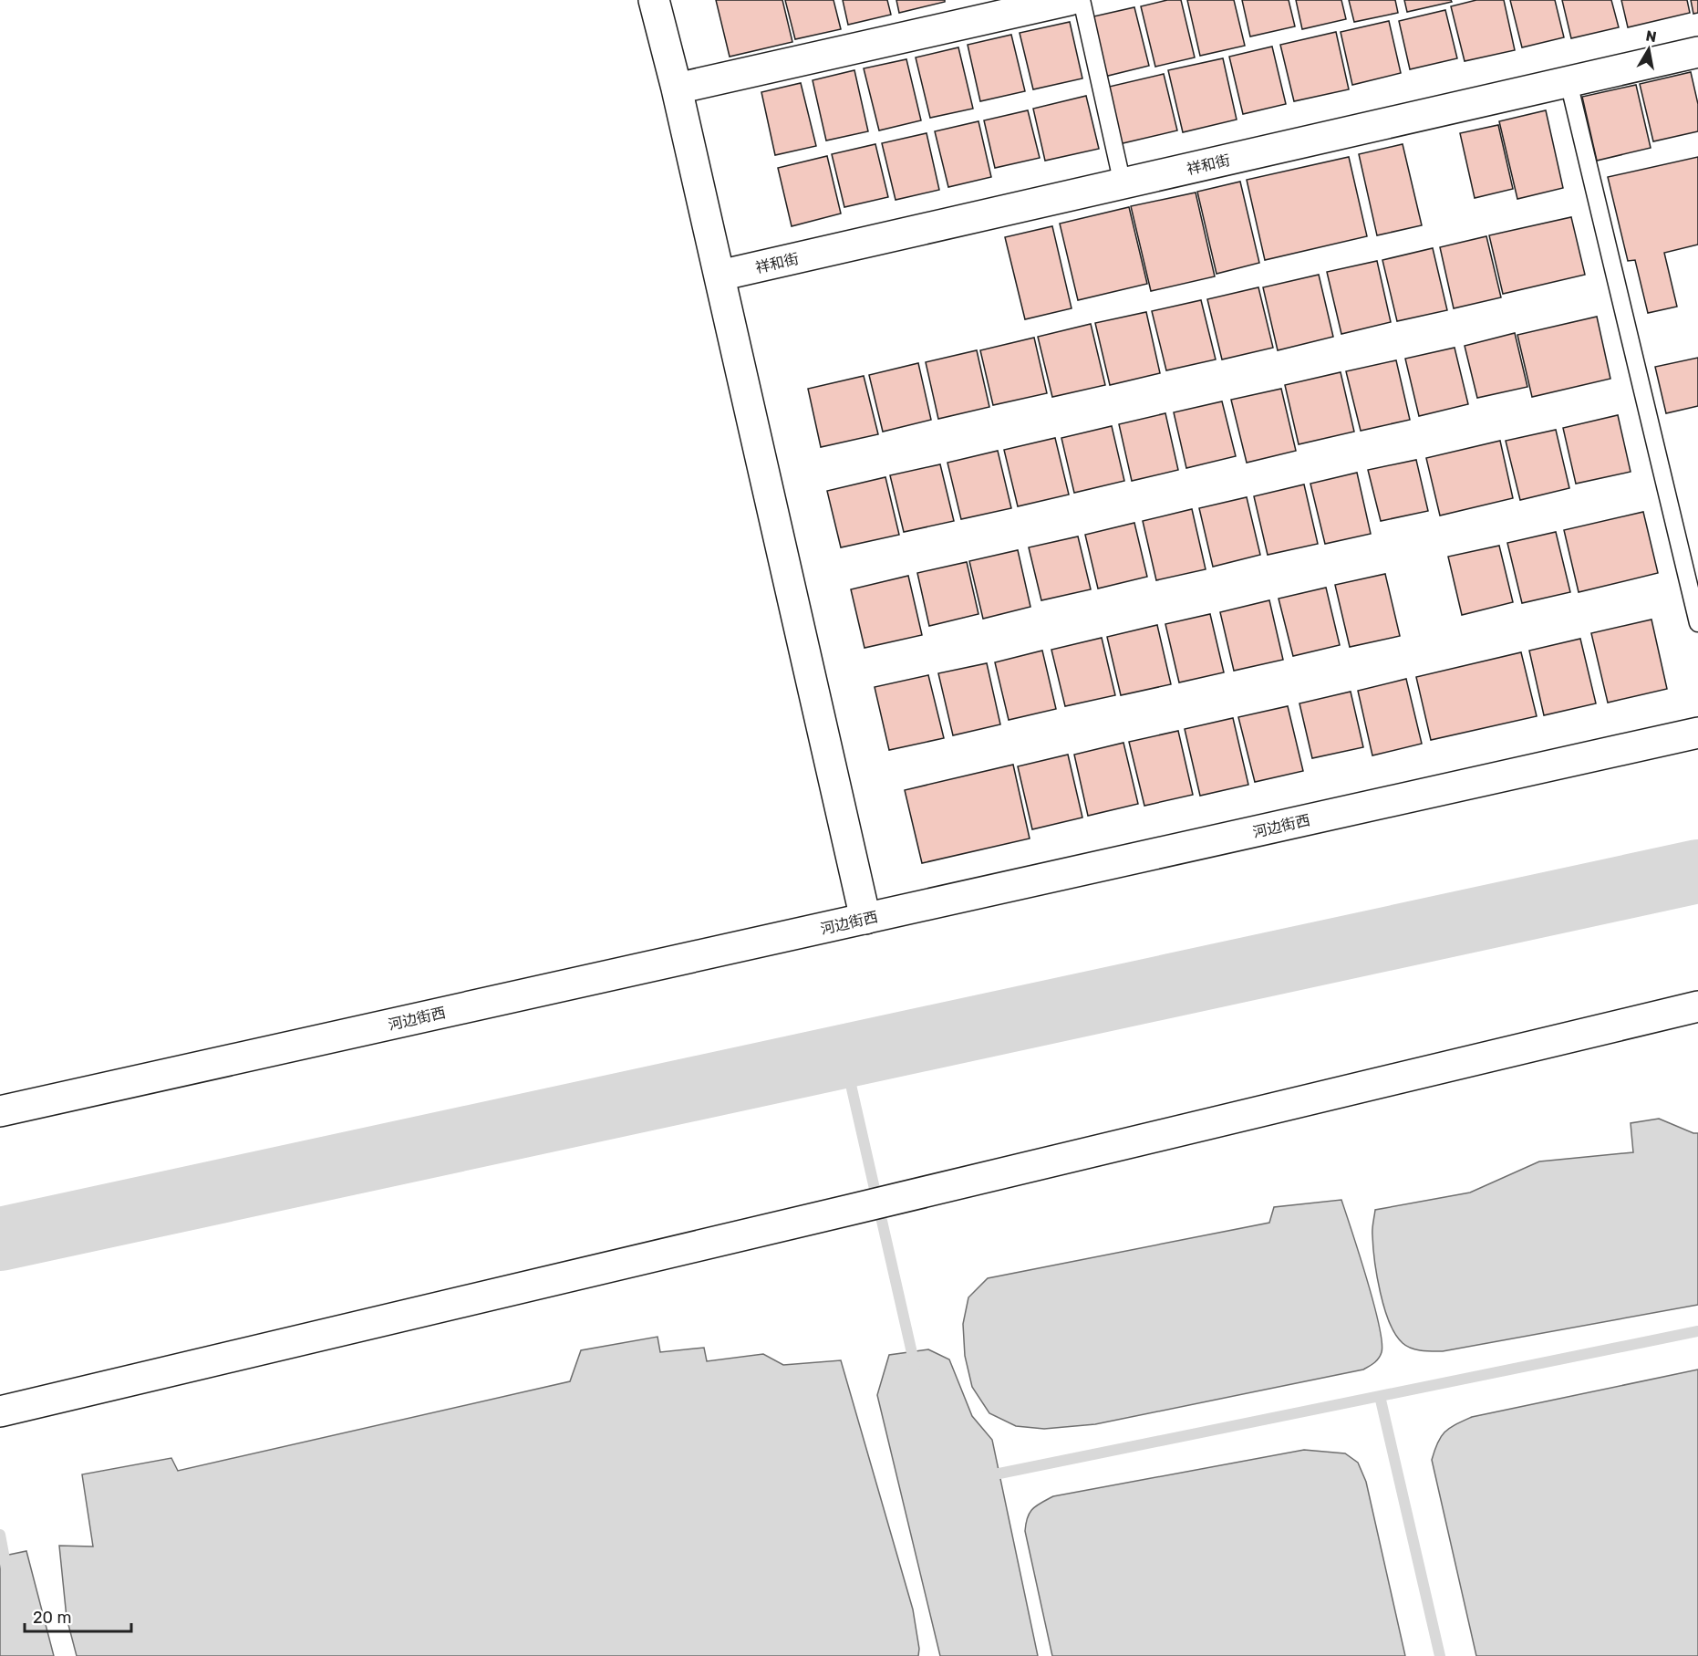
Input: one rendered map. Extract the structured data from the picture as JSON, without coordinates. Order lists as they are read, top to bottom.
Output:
{
  "streets": {
    "street": ["祥和街", "河边街西"]
  },
  "scale_bar": "20 m",
  "north": "top"
}
